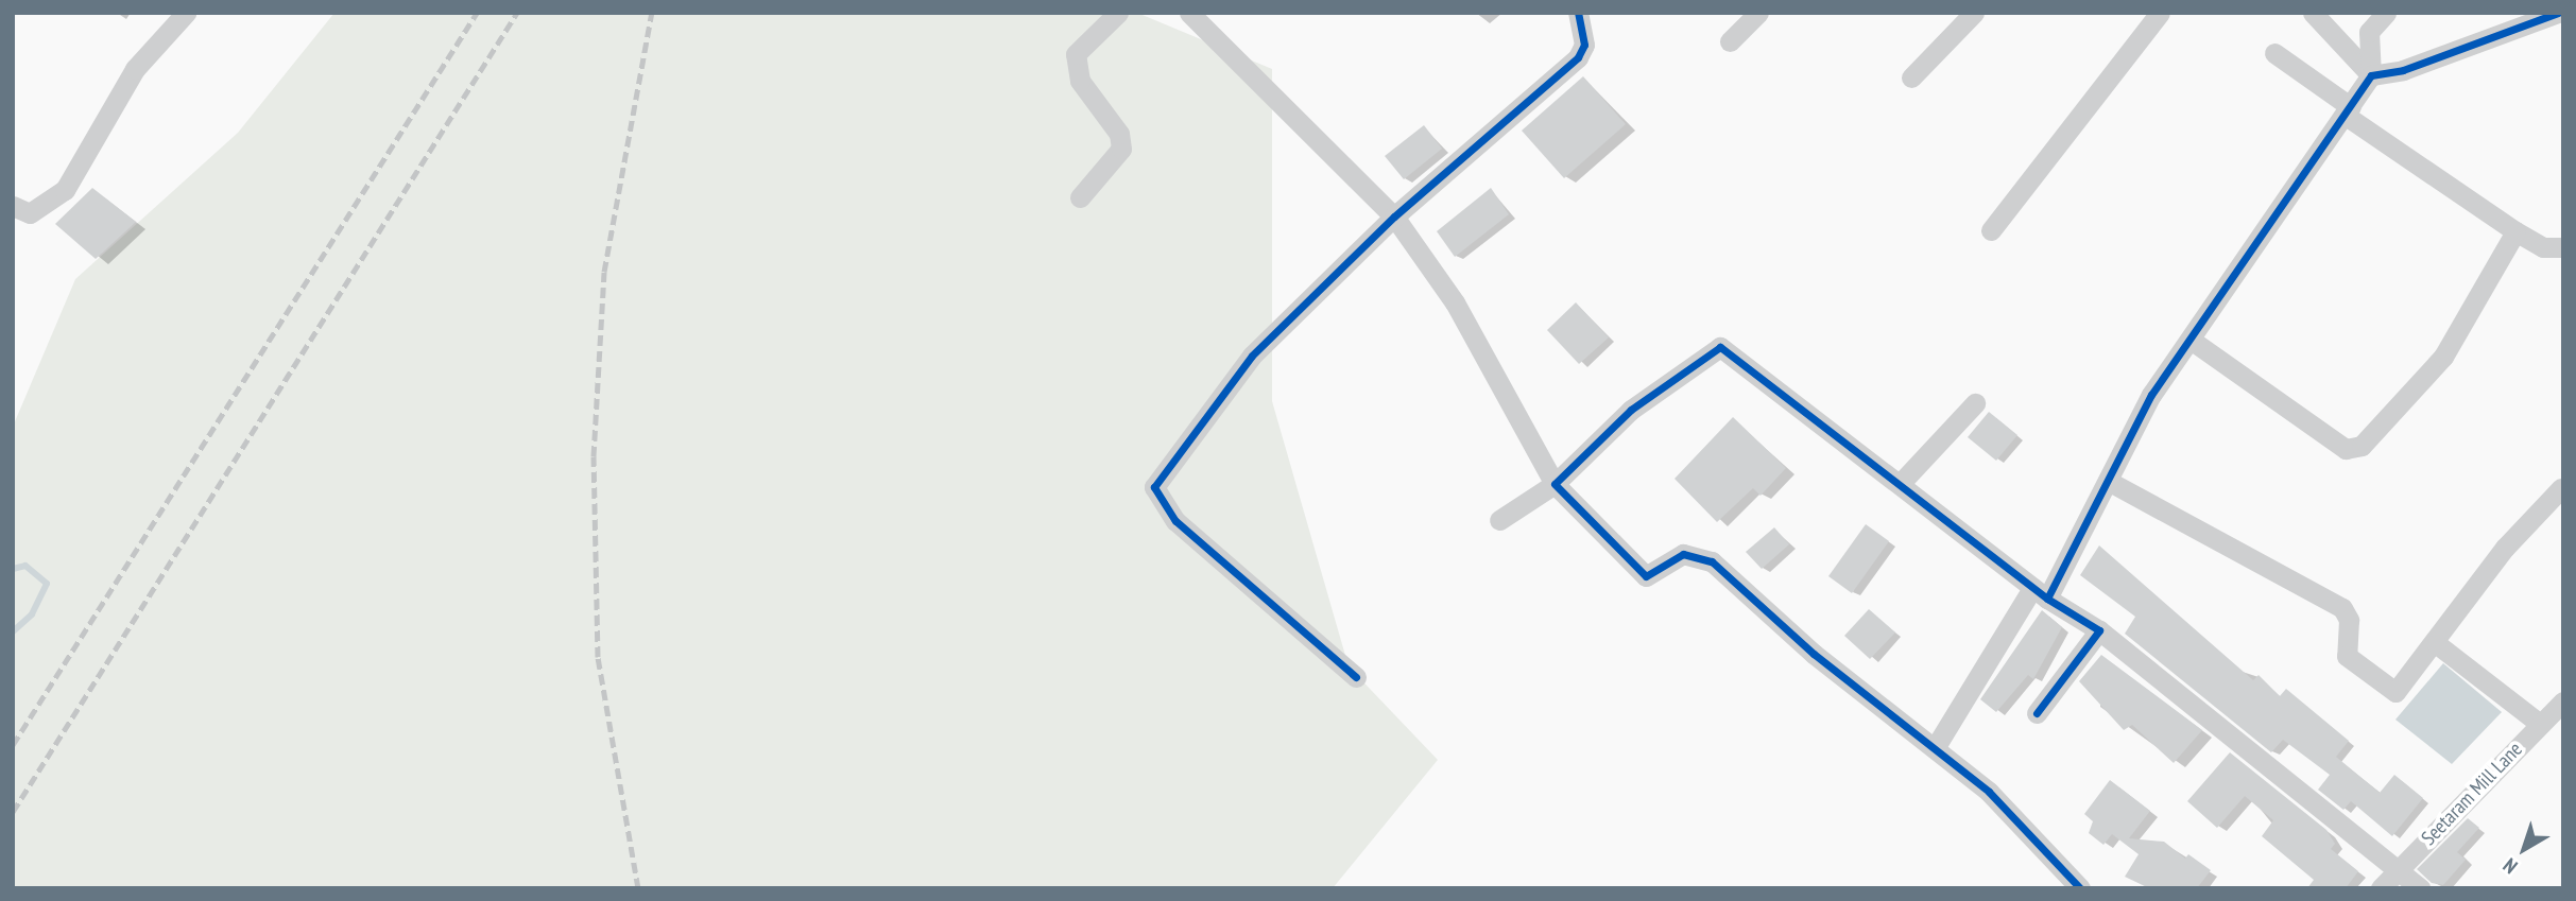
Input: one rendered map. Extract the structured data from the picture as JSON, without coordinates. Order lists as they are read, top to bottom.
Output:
{
  "streets": {
    "street": ["Seetaram Mill Lane"]
  },
  "north": "bottom left"
}
